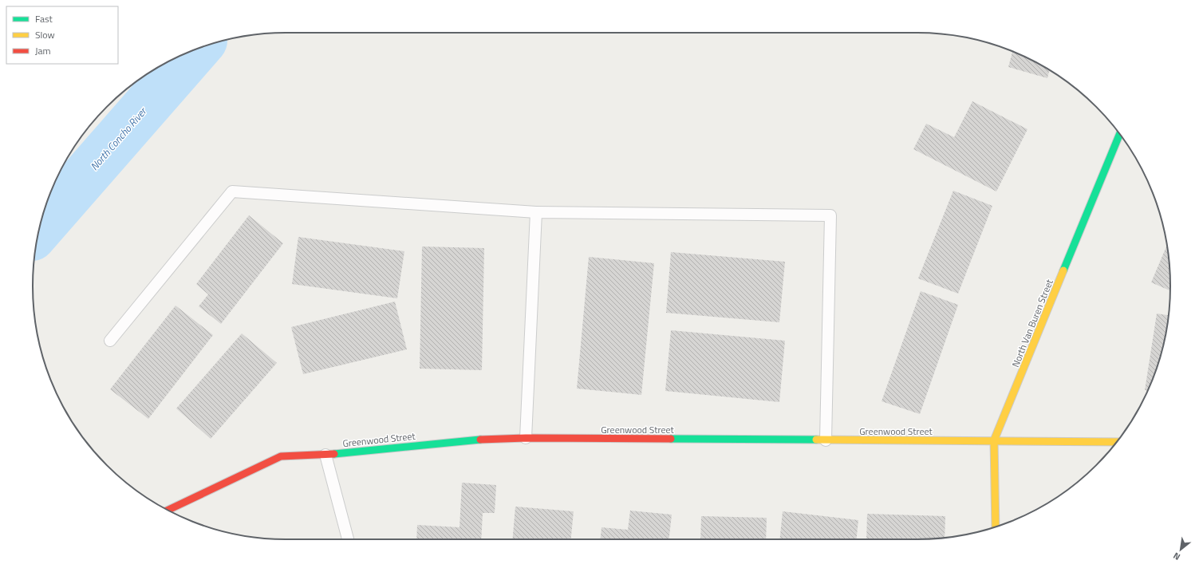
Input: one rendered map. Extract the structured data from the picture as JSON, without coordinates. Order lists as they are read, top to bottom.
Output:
{
  "streets": {
    "street": ["North Van Buren Street", "Greenwood Street"]
  },
  "crossings": [
    ["North Van Buren Street", "Greenwood Street"]
  ],
  "water": ["North Concho River"],
  "legend": ["Fast", "Slow", "Jam"],
  "north": "bottom left"
}
